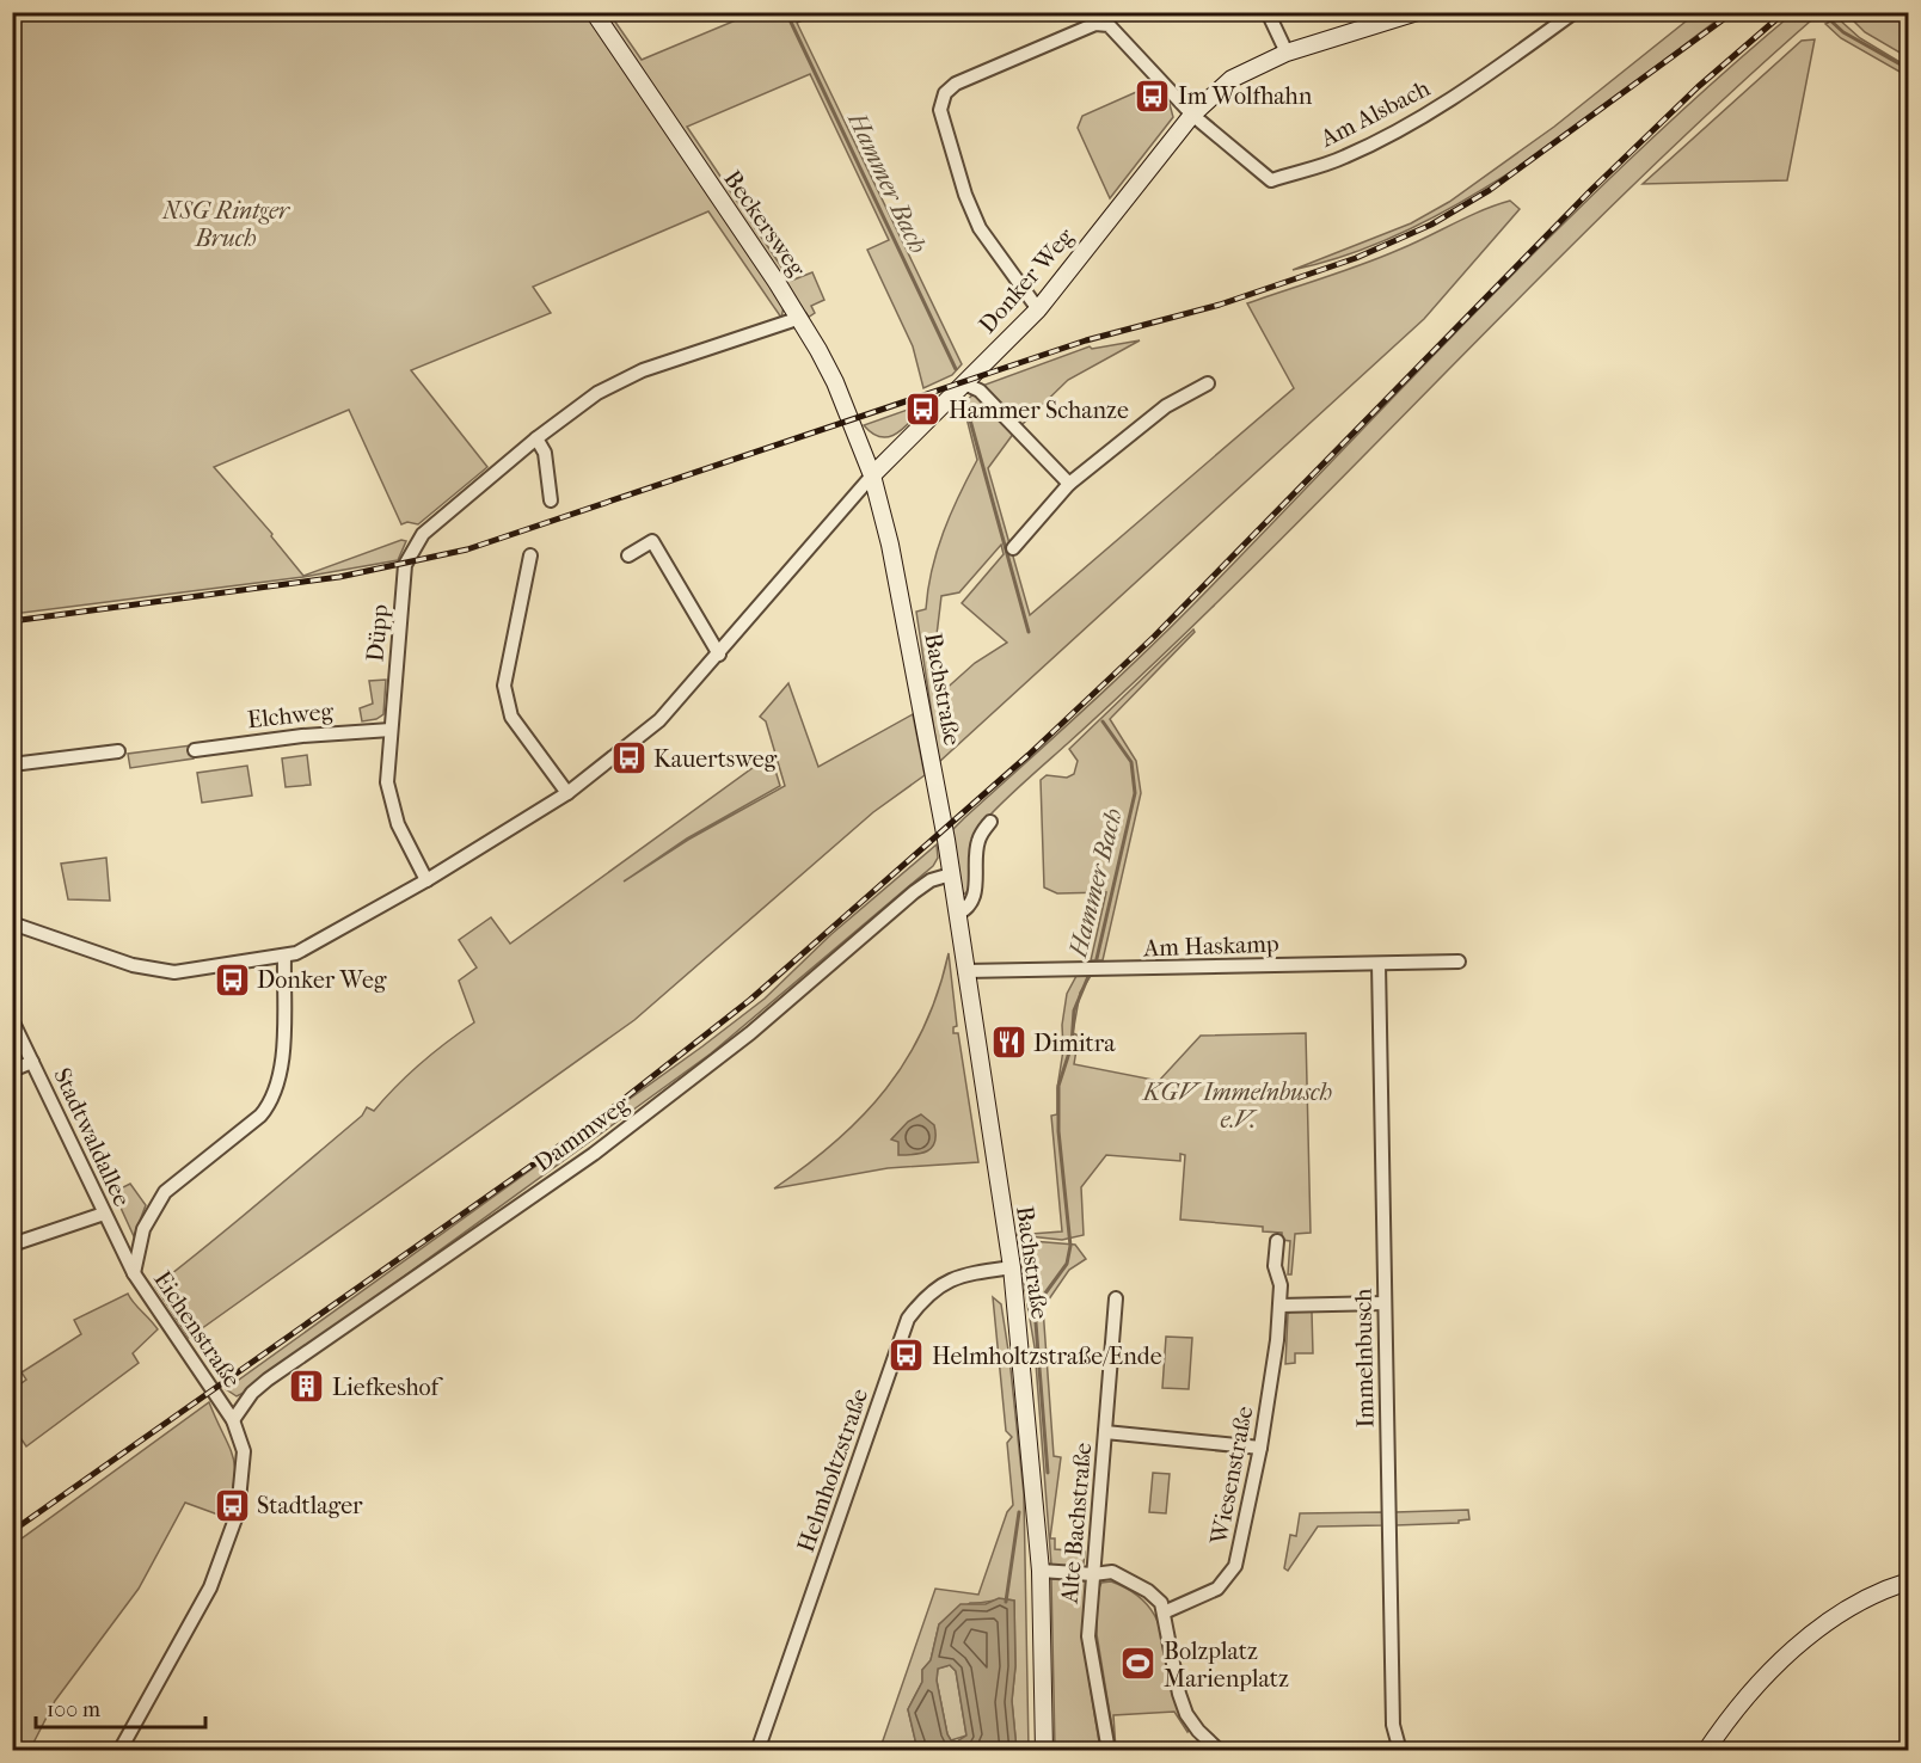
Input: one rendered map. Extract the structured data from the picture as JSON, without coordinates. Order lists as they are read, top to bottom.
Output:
{
  "streets": {
    "street": [
      "Am Alsbach",
      "Beckersweg",
      "Donker Weg",
      "Düpp",
      "Bachstraße",
      "Elchweg",
      "Am Haskamp",
      "Dammweg",
      "Stadtwaldallee",
      "Eichenstraße",
      "Immelnbusch",
      "Helmholtzstraße",
      "Wiesenstraße",
      "Alte Bachstraße"
    ]
  },
  "crossings": [
    ["Am Alsbach", "Donker Weg"],
    ["Beckersweg", "Donker Weg"],
    ["Beckersweg", "Düpp"],
    ["Beckersweg", "Bachstraße"],
    ["Donker Weg", "Düpp"],
    ["Donker Weg", "Bachstraße"],
    ["Donker Weg", "Eichenstraße"],
    ["Düpp", "Elchweg"],
    ["Bachstraße", "Am Haskamp"],
    ["Bachstraße", "Dammweg"],
    ["Bachstraße", "Helmholtzstraße"],
    ["Am Haskamp", "Immelnbusch"],
    ["Dammweg", "Eichenstraße"],
    ["Stadtwaldallee", "Eichenstraße"]
  ],
  "water": ["Hammer Bach"],
  "parks": ["NSG Rintger Bruch", "KGV Immelnbusch e.V."],
  "places": {
    "bus stop": [
      "Im Wolfhahn",
      "Hammer Schanze",
      "Kauertsweg",
      "Donker Weg",
      "Helmholtzstraße/Ende",
      "Stadtlager"
    ],
    "restaurant": ["Dimitra"],
    "building": ["Liefkeshof"],
    "sports": ["Bolzplatz Marienplatz"]
  },
  "scale_bar": "100 m"
}
